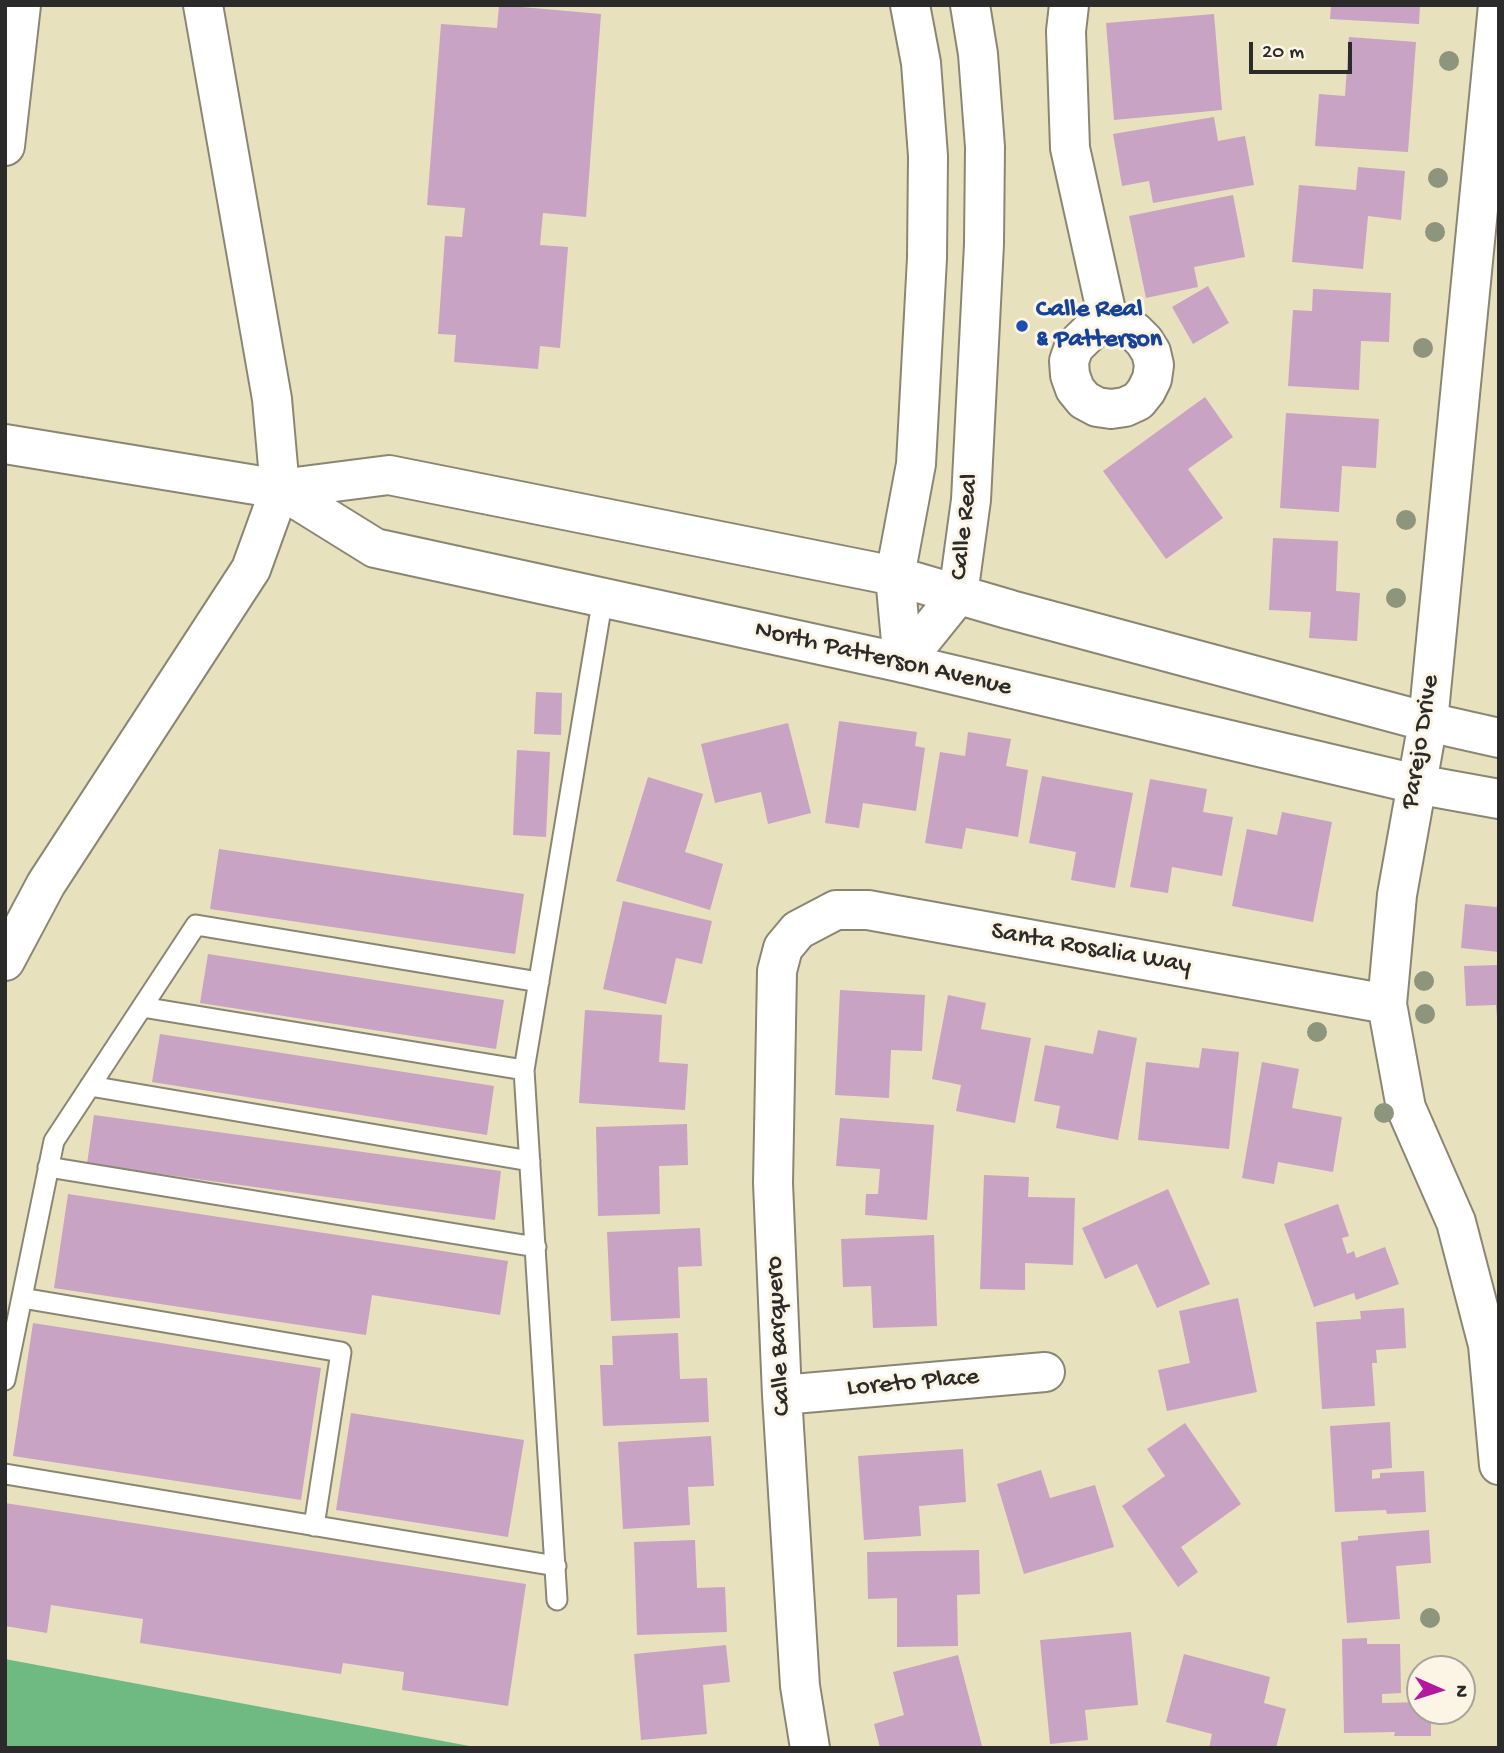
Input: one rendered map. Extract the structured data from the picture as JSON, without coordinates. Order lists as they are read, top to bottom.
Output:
{
  "streets": {
    "main road": [
      "Calle Real",
      "North Patterson Avenue",
      "Parejo Drive",
      "Santa Rosalia Way",
      "Calle Barquero",
      "Loreto Place"
    ]
  },
  "crossings": [
    ["Calle Real", "North Patterson Avenue"],
    ["North Patterson Avenue", "Parejo Drive"],
    ["Parejo Drive", "Santa Rosalia Way"],
    ["Santa Rosalia Way", "Calle Barquero"],
    ["Calle Barquero", "Loreto Place"]
  ],
  "places": ["Calle Real & Patterson"],
  "scale_bar": "20 m",
  "north": "right"
}
